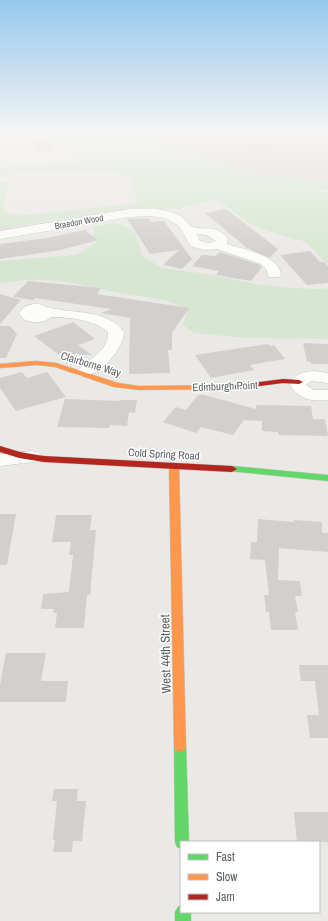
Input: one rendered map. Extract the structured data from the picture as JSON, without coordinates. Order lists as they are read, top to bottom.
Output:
{
  "streets": {
    "street": [
      "Braedon Wood",
      "Clairborne Way",
      "Edinburgh Point",
      "Cold Spring Road",
      "West 44th Street"
    ]
  },
  "crossings": [
    ["Clairborne Way", "Edinburgh Point"],
    ["Cold Spring Road", "West 44th Street"]
  ],
  "legend": ["Fast", "Slow", "Jam"]
}
